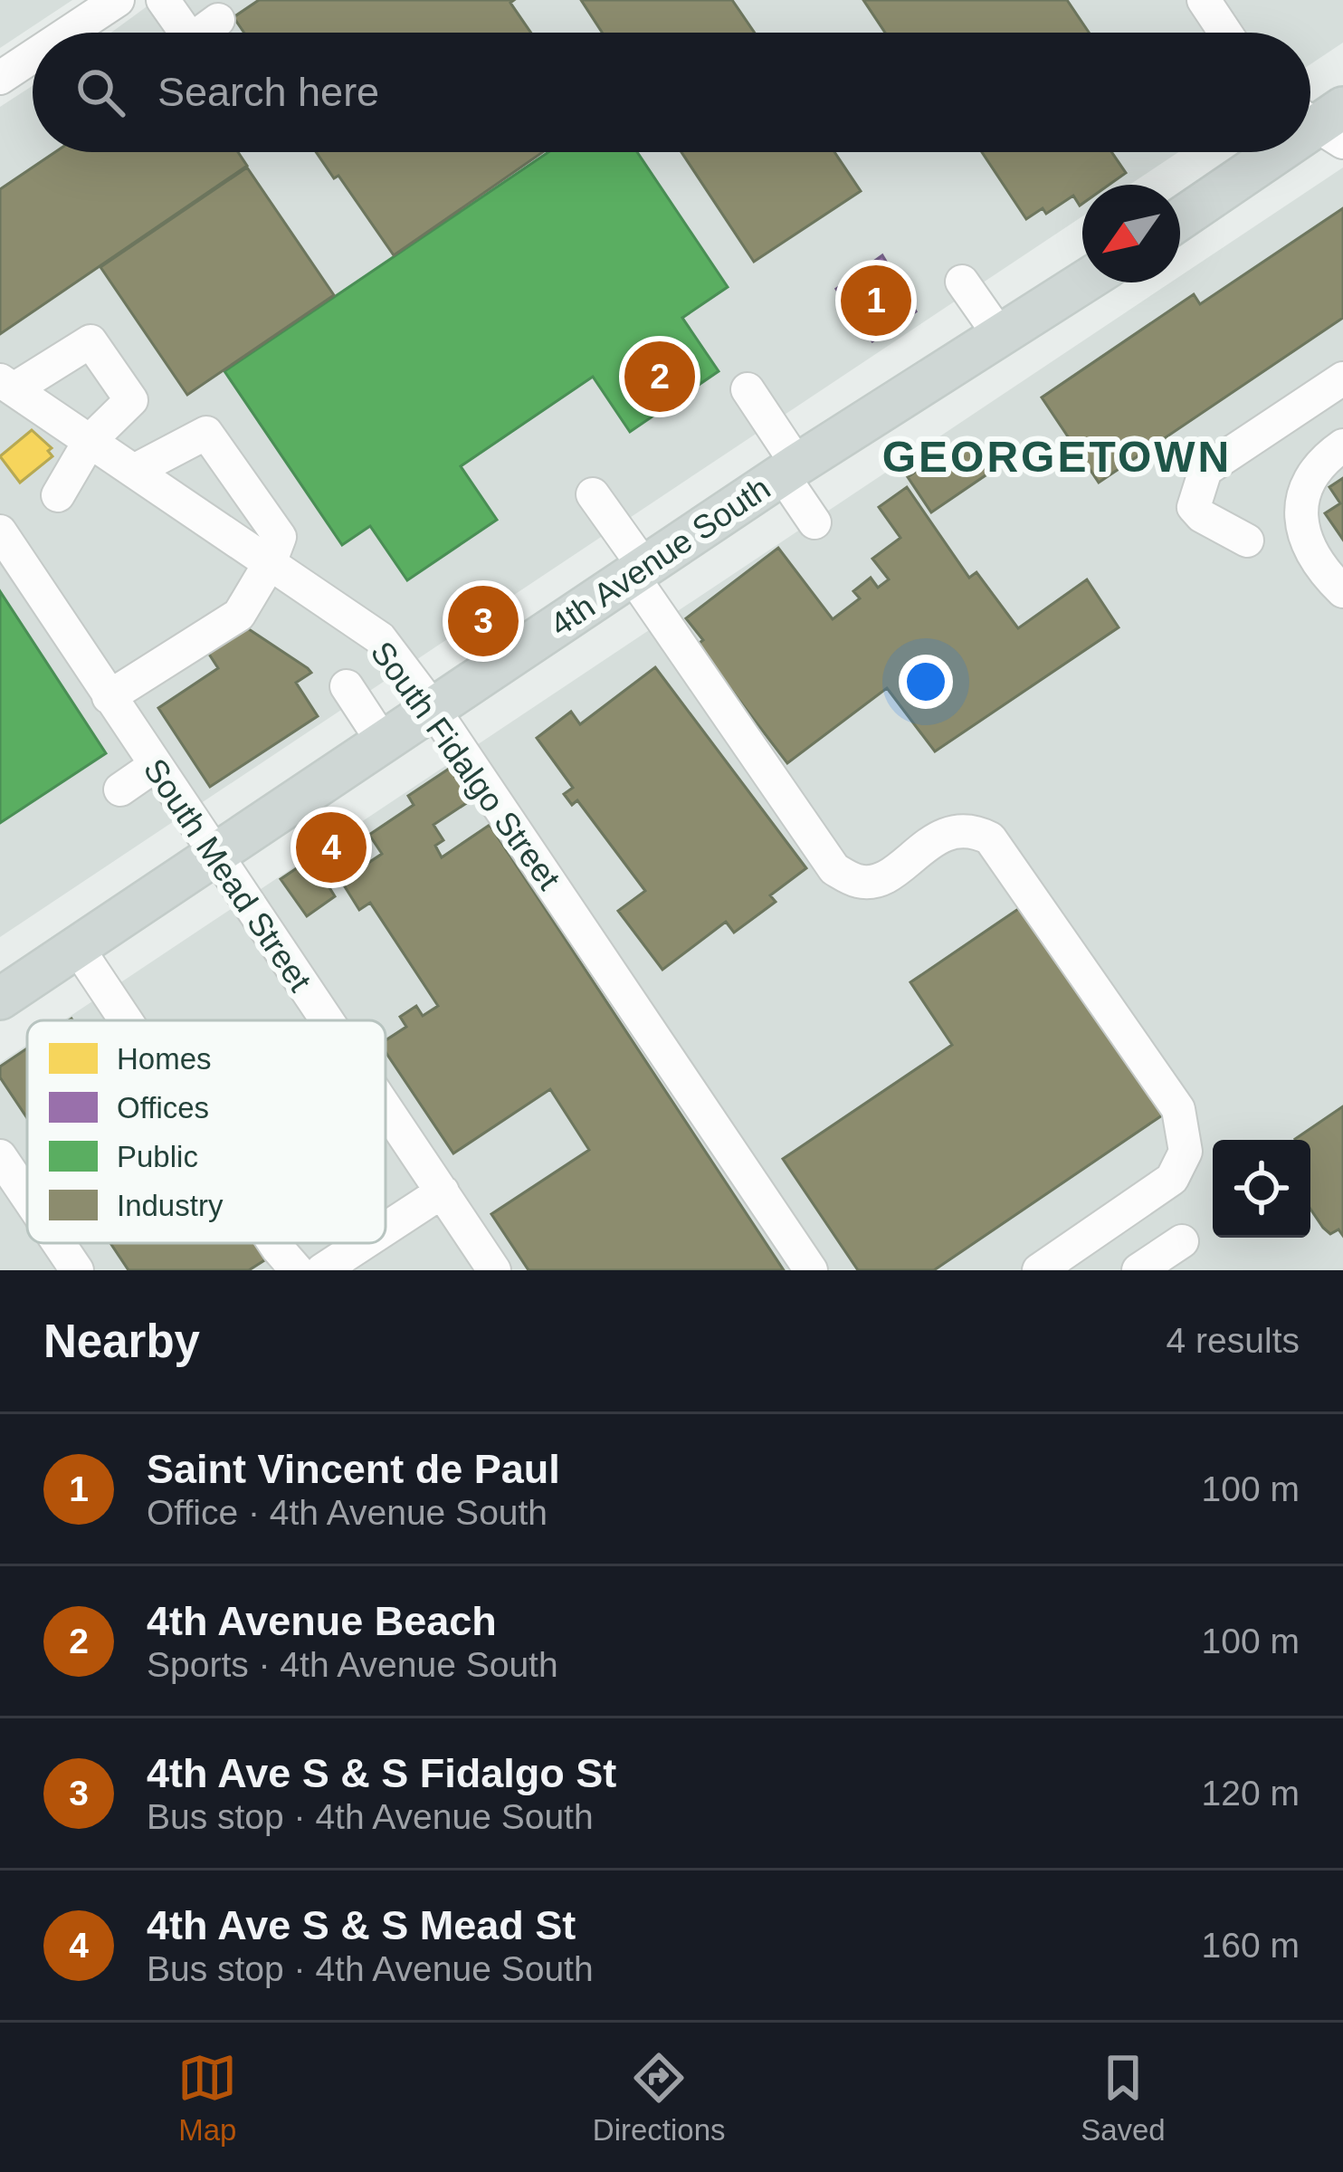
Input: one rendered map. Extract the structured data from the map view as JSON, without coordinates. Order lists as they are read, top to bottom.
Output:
{
  "streets": {
    "main road": ["4th Avenue South"],
    "street": ["South Fidalgo Street", "South Mead Street"]
  },
  "crossings": [
    ["4th Avenue South", "South Fidalgo Street"],
    ["4th Avenue South", "South Mead Street"]
  ],
  "districts": ["GEORGETOWN"],
  "legend": [
    "Homes",
    "Offices",
    "Public",
    "Industry"
  ],
  "north": "bottom left",
  "page": {
    "search": "Search here",
    "pins": [
      "1",
      "2",
      "3",
      "4"
    ],
    "heading": ["Nearby", "4 results"],
    "list": [
      {
        "mark": "1",
        "name": "Saint Vincent de Paul",
        "note": "Office · 4th Avenue South",
        "value": "100 m"
      },
      {
        "mark": "2",
        "name": "4th Avenue Beach",
        "note": "Sports · 4th Avenue South",
        "value": "100 m"
      },
      {
        "mark": "3",
        "name": "4th Ave S & S Fidalgo St",
        "note": "Bus stop · 4th Avenue South",
        "value": "120 m"
      },
      {
        "mark": "4",
        "name": "4th Ave S & S Mead St",
        "note": "Bus stop · 4th Avenue South",
        "value": "160 m"
      }
    ],
    "nav": ["Map", "Directions", "Saved"]
  }
}
